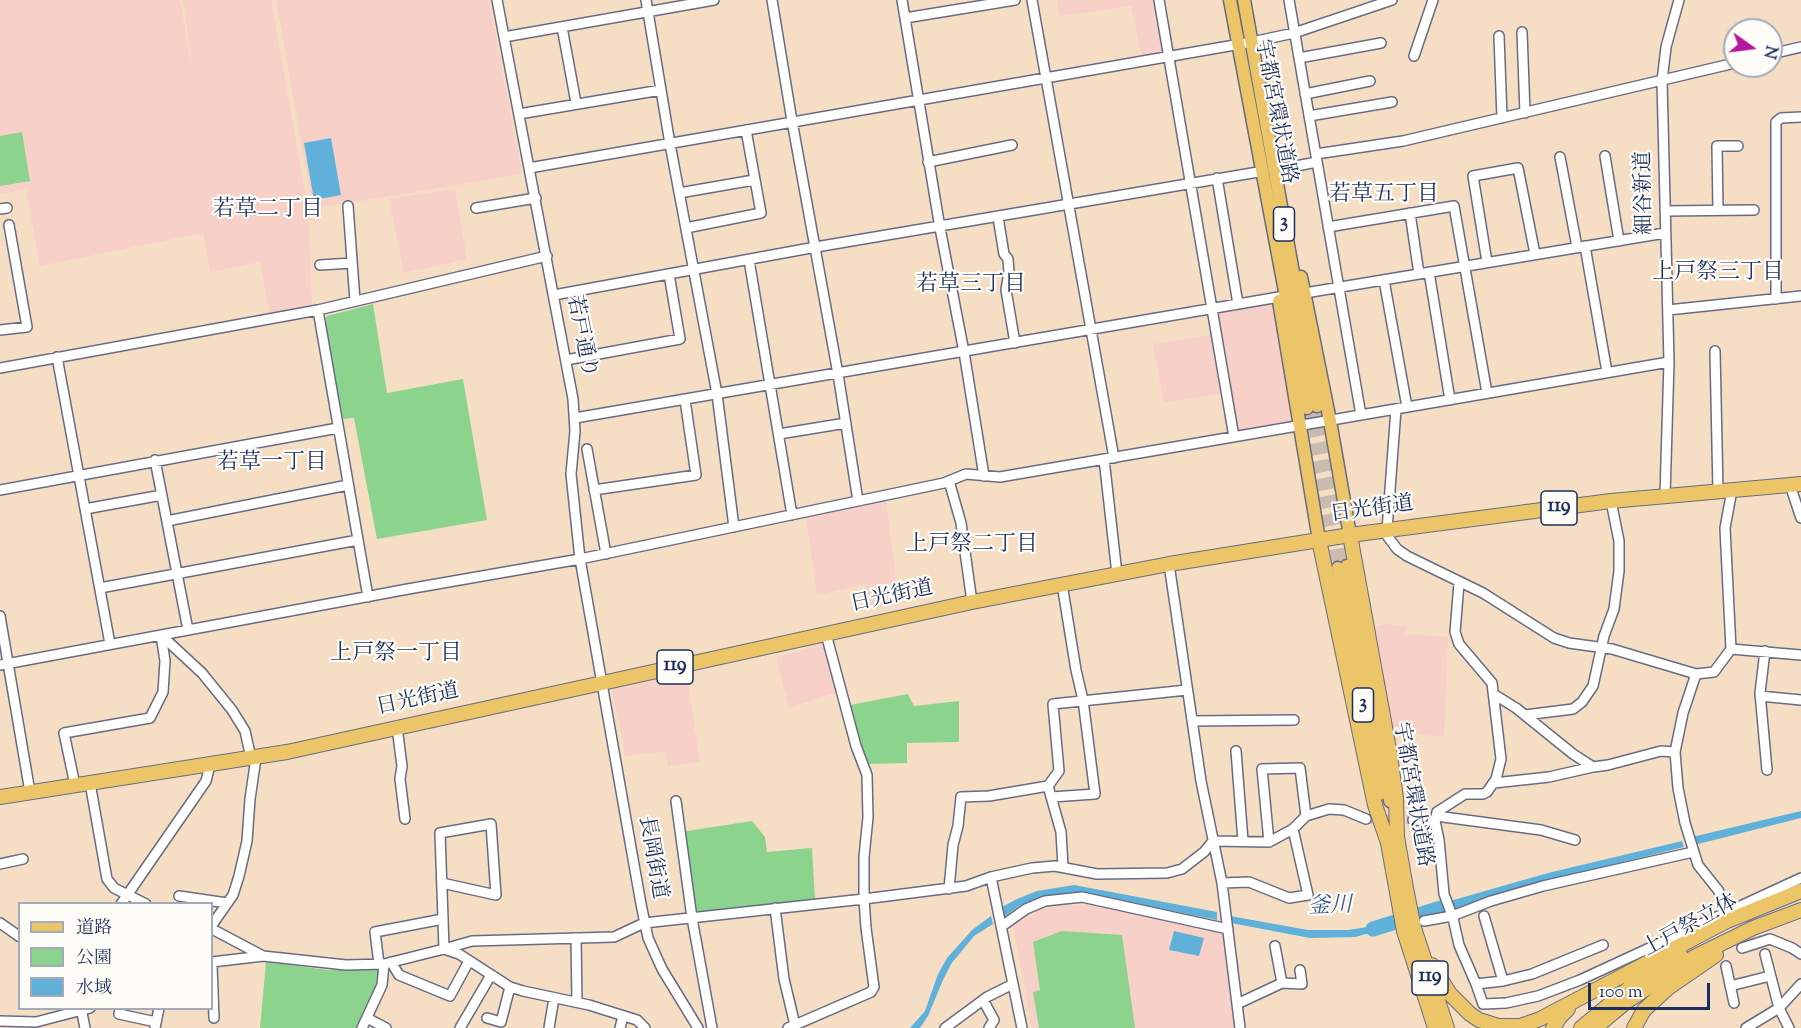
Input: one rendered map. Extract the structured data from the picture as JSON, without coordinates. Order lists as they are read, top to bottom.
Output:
{
  "streets": {
    "highway": [
      "宇都宮環状道路",
      "119",
      "日光街道",
      "上戸祭立体"
    ],
    "main road": ["3"],
    "street": ["細谷新道", "若戸通り", "長岡街道"]
  },
  "crossings": [
    ["宇都宮環状道路", "3"],
    ["宇都宮環状道路", "119"],
    ["細谷新道", "日光街道"],
    ["3", "119"],
    ["3", "日光街道"],
    ["若戸通り", "日光街道"],
    ["若戸通り", "長岡街道"],
    ["119", "日光街道"],
    ["119", "上戸祭立体"],
    ["日光街道", "長岡街道"]
  ],
  "districts": [
    "若草五丁目",
    "若草二丁目",
    "上戸祭三丁目",
    "若草三丁目",
    "若草一丁目",
    "上戸祭二丁目",
    "上戸祭一丁目"
  ],
  "water": ["釜川"],
  "legend": ["道路", "公園", "水域"],
  "scale_bar": "100 m",
  "north": "right"
}
